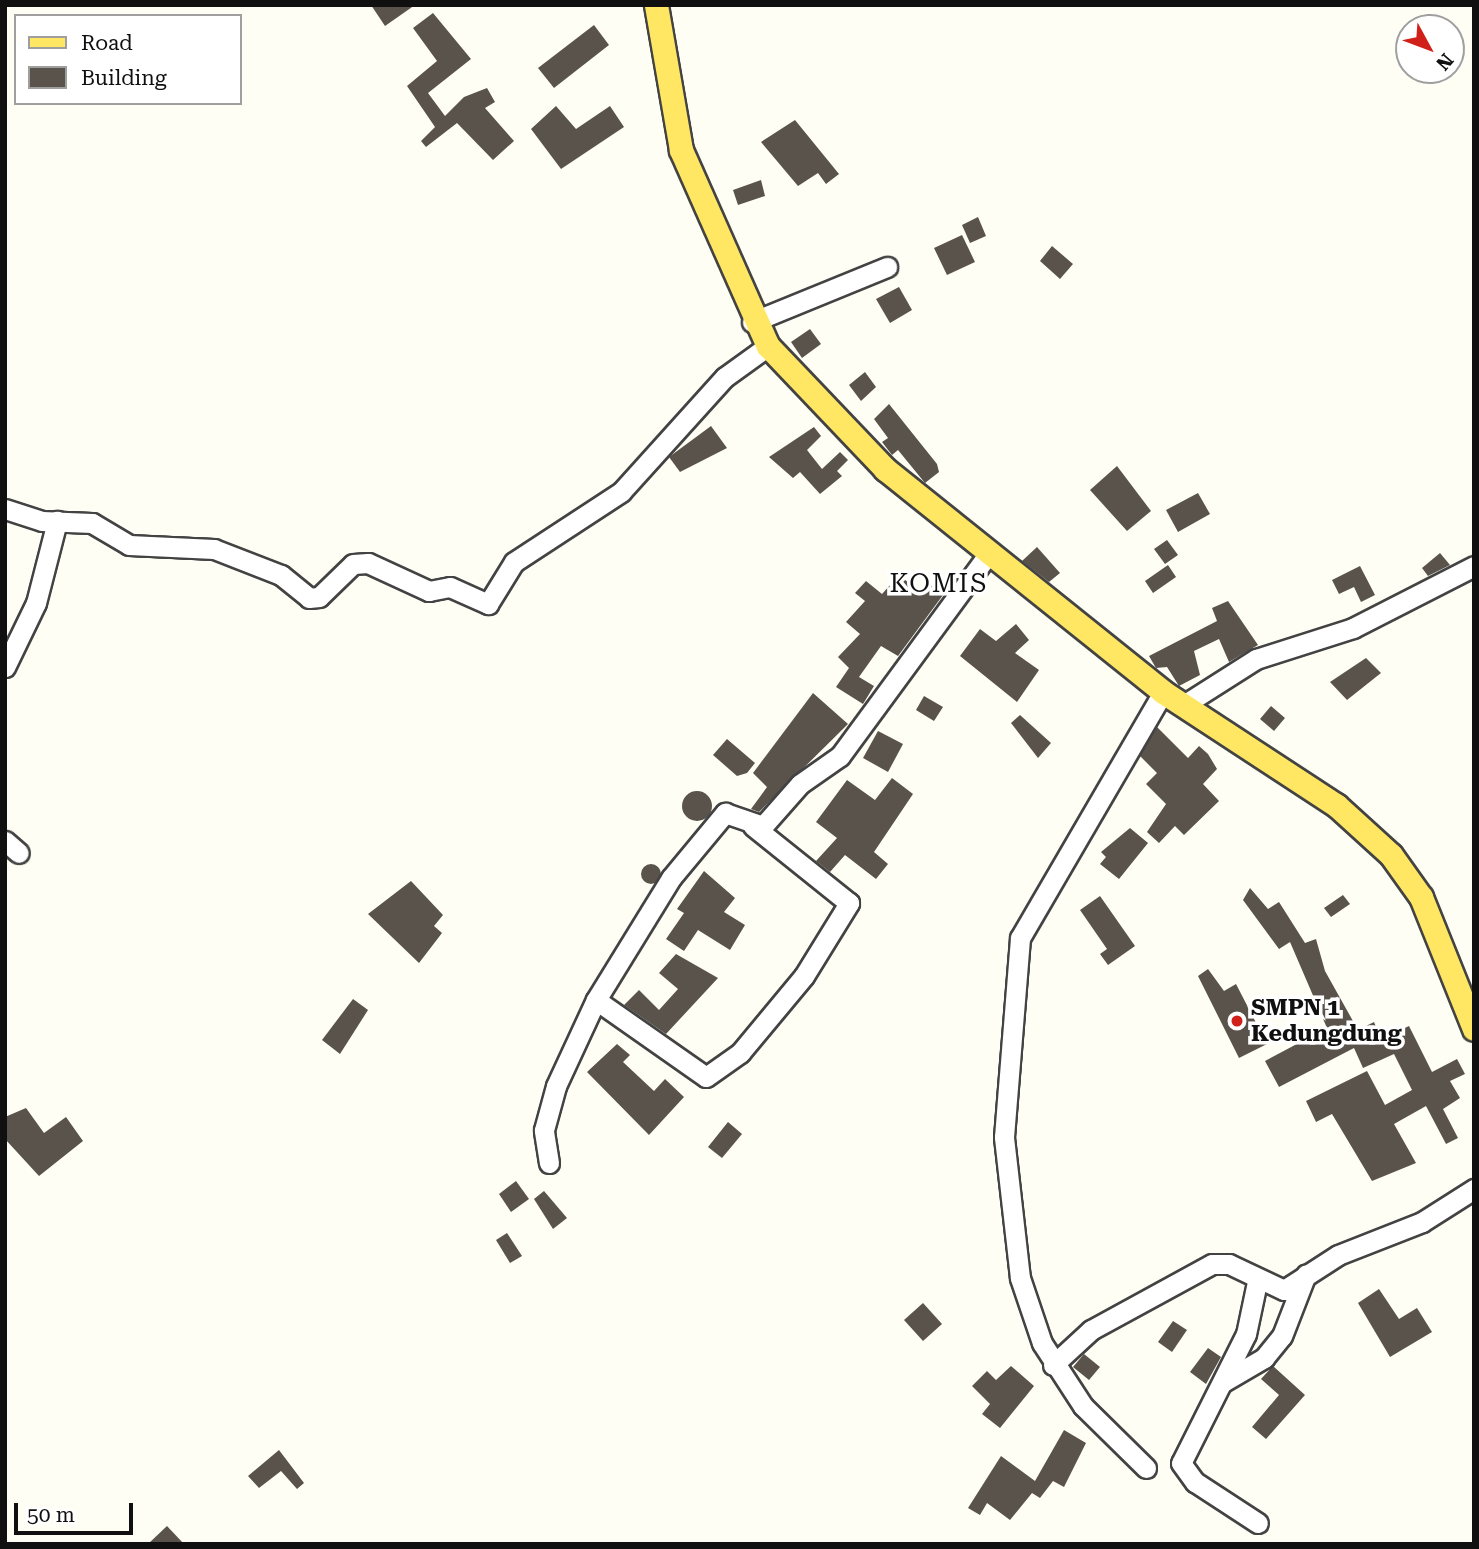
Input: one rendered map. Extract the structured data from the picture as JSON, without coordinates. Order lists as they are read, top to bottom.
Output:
{
  "districts": ["KOMIS"],
  "places": ["SMPN 1 Kedungdung"],
  "legend": ["Road", "Building"],
  "scale_bar": "50 m",
  "north": "bottom right"
}
